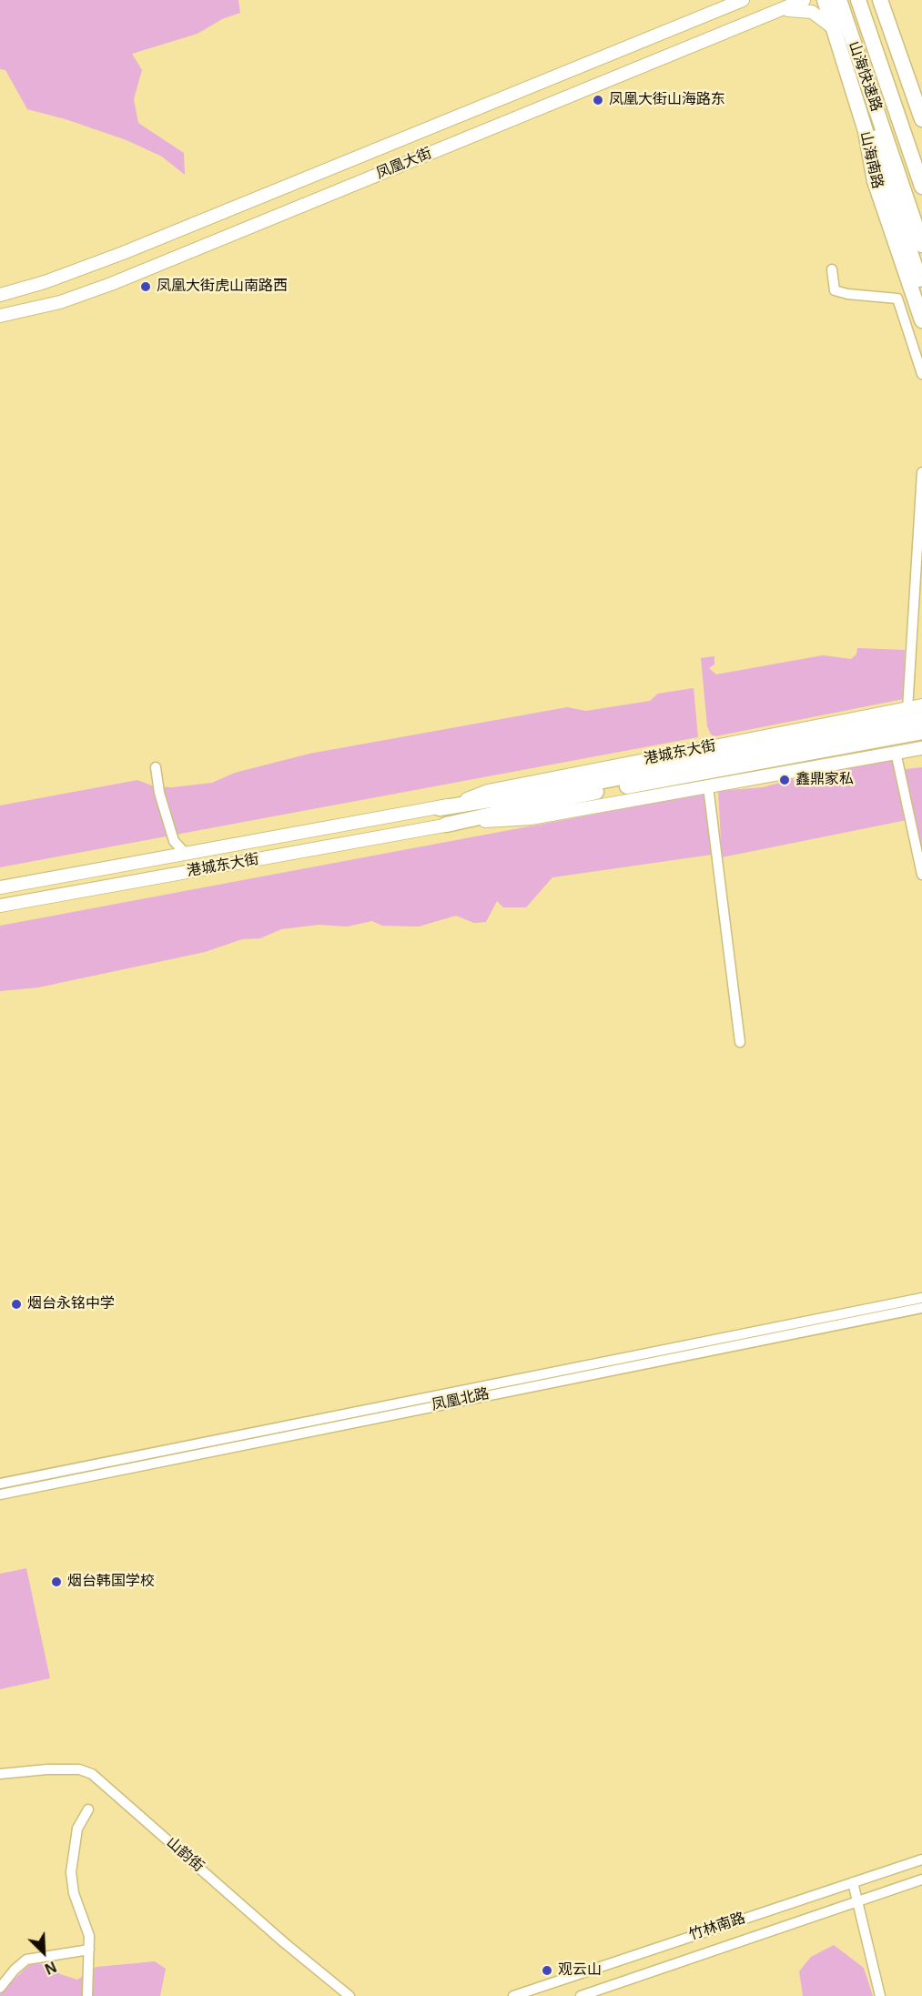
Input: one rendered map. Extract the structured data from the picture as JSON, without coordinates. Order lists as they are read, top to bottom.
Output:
{
  "streets": {
    "highway": ["山海快速路", "山海南路", "港城东大街"],
    "main road": ["凤凰大街"],
    "street": ["凤凰北路", "山韵街", "竹林南路"]
  },
  "places": [
    "凤凰大街山海路东",
    "凤凰大街虎山南路西",
    "鑫鼎家私",
    "烟台永铭中学",
    "烟台韩国学校",
    "观云山"
  ],
  "north": "bottom right"
}
